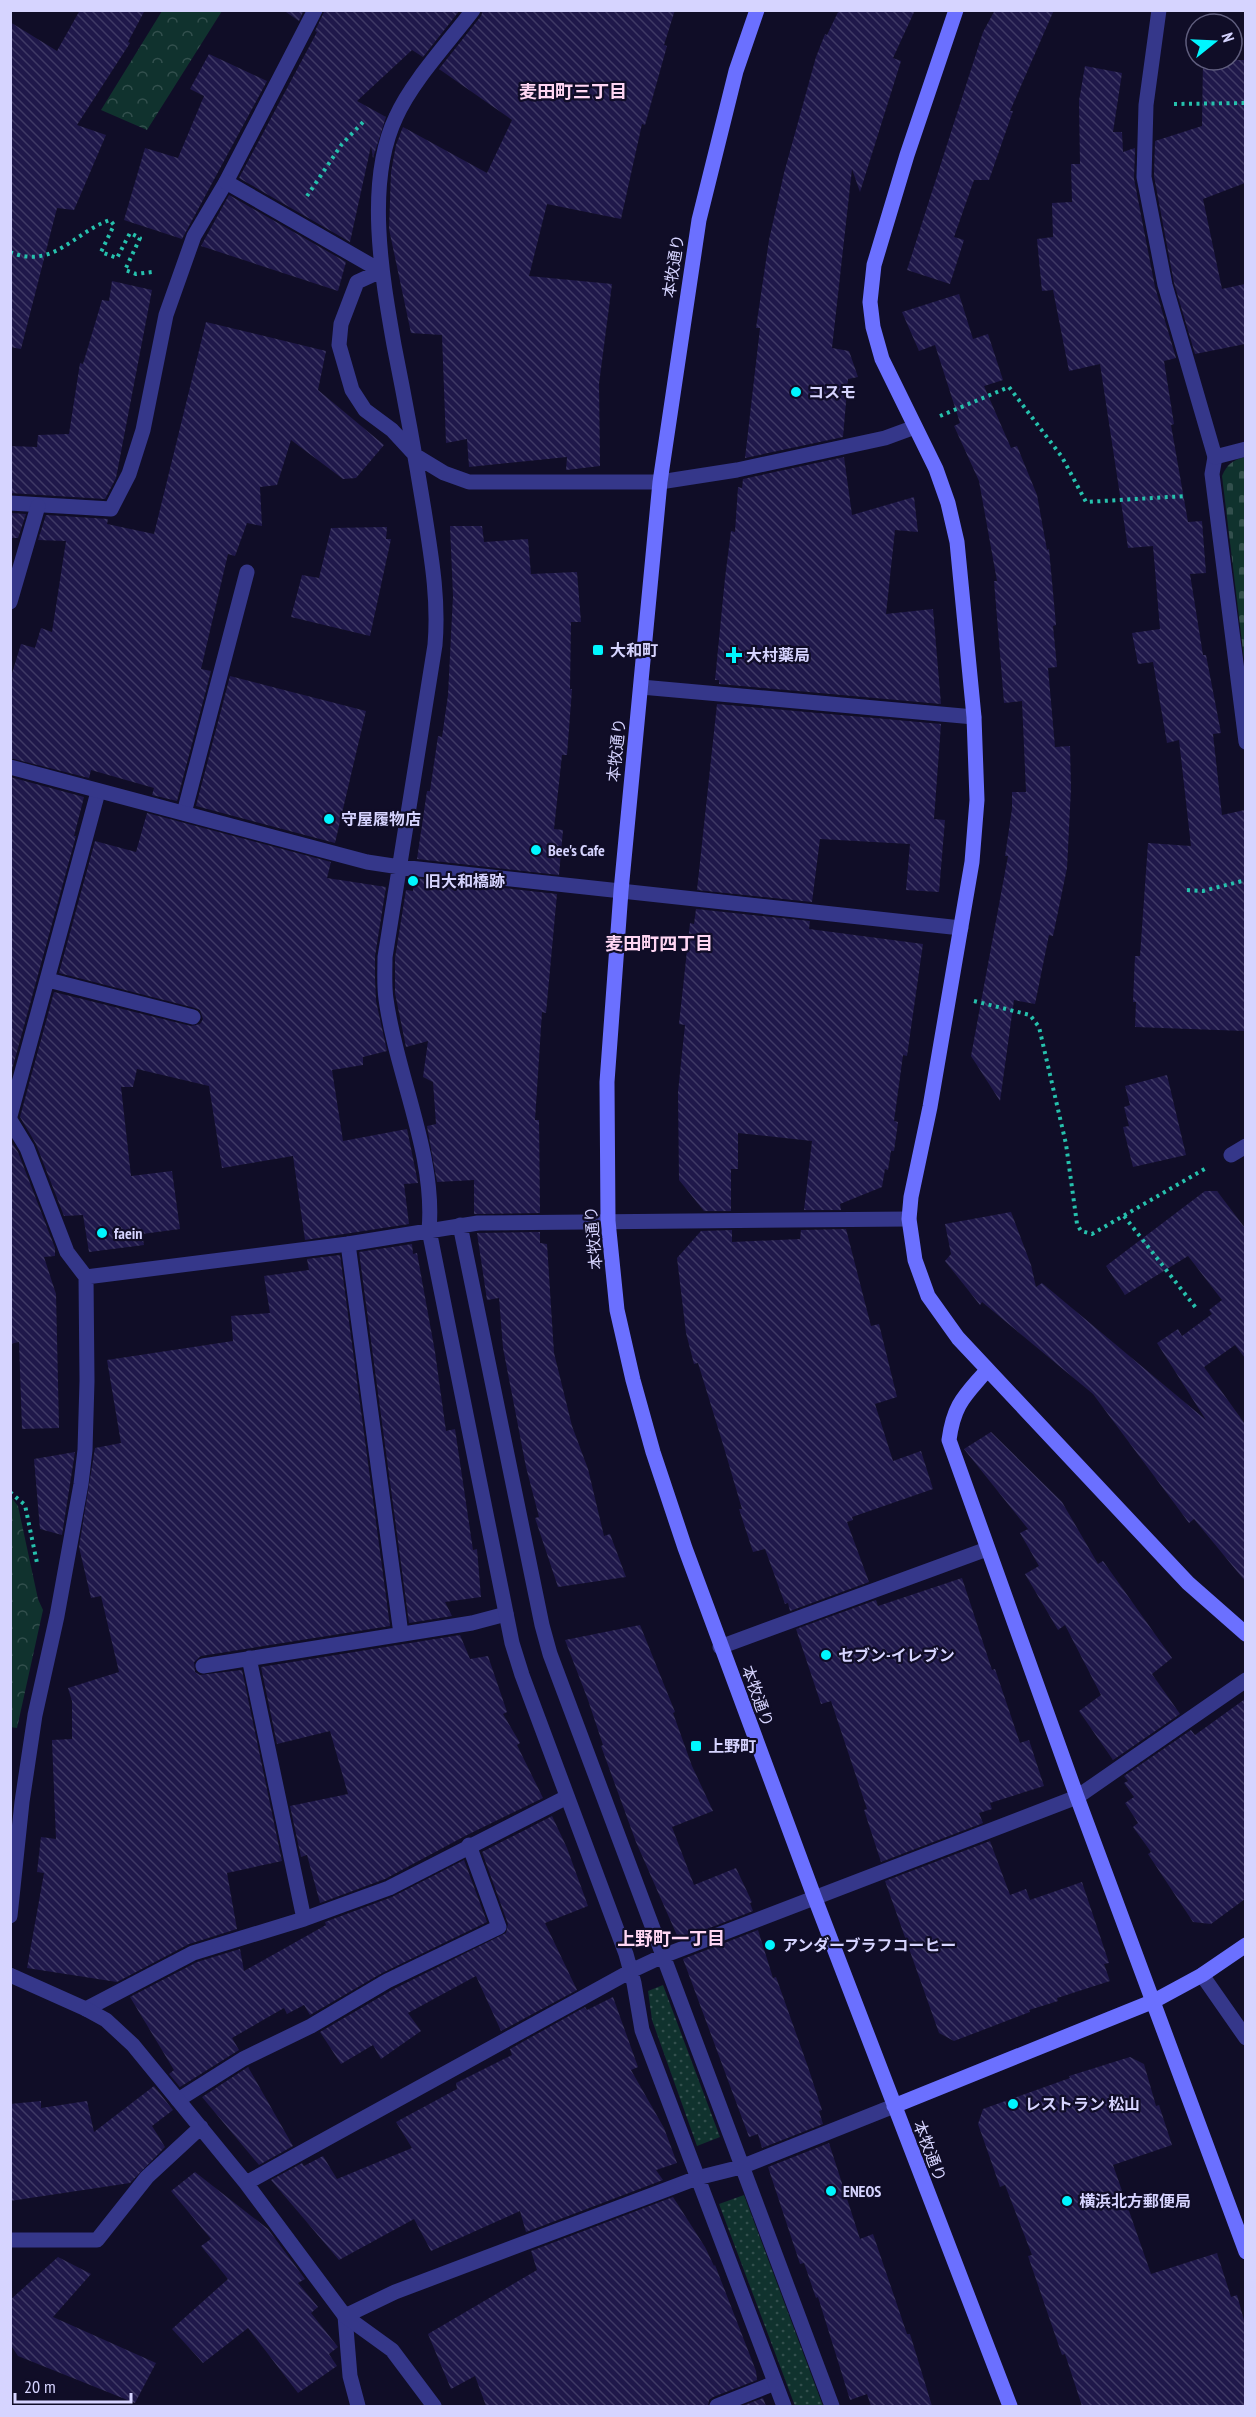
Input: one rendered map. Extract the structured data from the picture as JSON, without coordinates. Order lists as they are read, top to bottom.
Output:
{
  "streets": {
    "street": ["本牧通り"]
  },
  "districts": ["麦田町三丁目", "麦田町四丁目", "上野町一丁目"],
  "places": {
    "other": [
      "コスモ",
      "守屋履物店",
      "Bee's Cafe",
      "旧大和橋跡",
      "faein",
      "セブン-イレブン",
      "アンダーブラフコーヒー",
      "レストラン 松山",
      "ENEOS",
      "横浜北方郵便局"
    ],
    "transit": ["大和町", "上野町"],
    "health": ["大村薬局"]
  },
  "scale_bar": "20 m",
  "north": "right"
}
